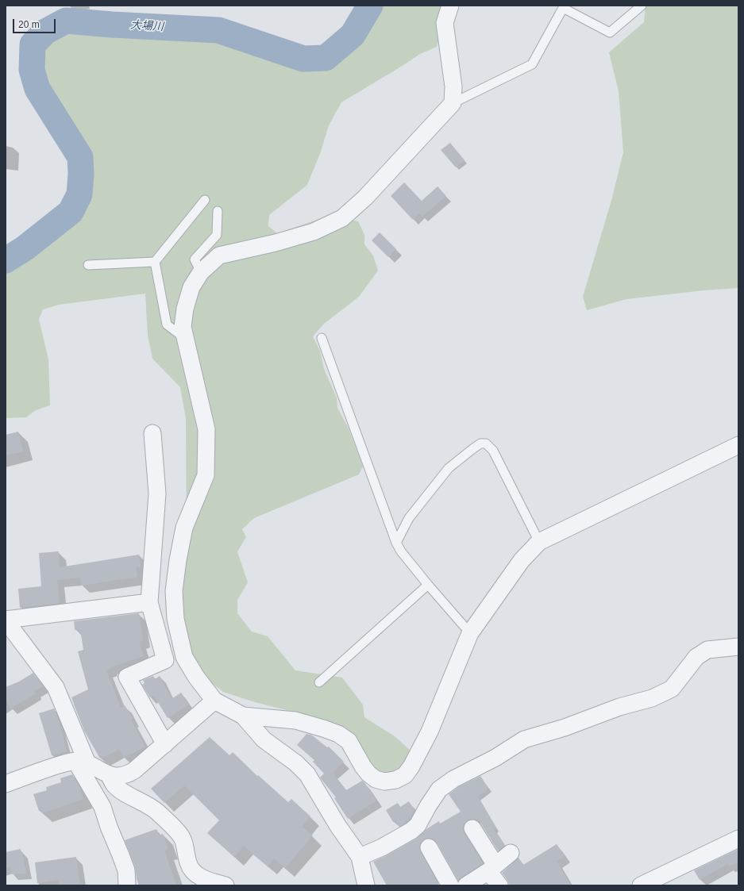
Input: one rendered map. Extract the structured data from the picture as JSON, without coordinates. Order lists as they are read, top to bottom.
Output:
{
  "water": ["大場川"],
  "scale_bar": "20 m"
}
